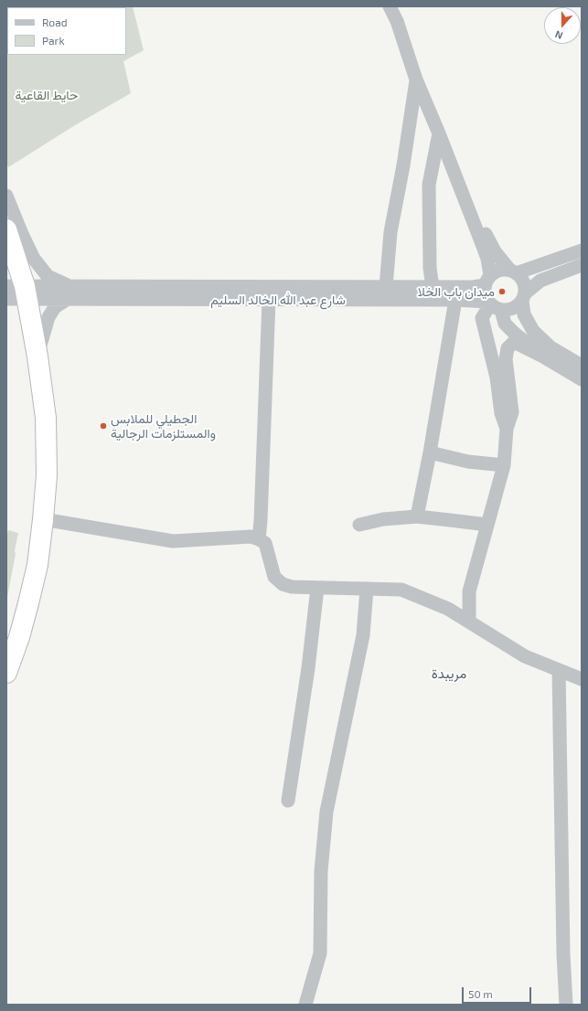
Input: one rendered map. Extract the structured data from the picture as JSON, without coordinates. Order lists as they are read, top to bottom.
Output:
{
  "streets": {
    "street": ["شارع عبد الله الخالد السليم"]
  },
  "districts": ["مريبدة"],
  "parks": ["حايط القاعية"],
  "places": ["ميدان باب الخلا", "الجطيلي للملابس والمستلزمات الرجالية"],
  "legend": ["Road", "Park"],
  "scale_bar": "50 m",
  "north": "bottom"
}
